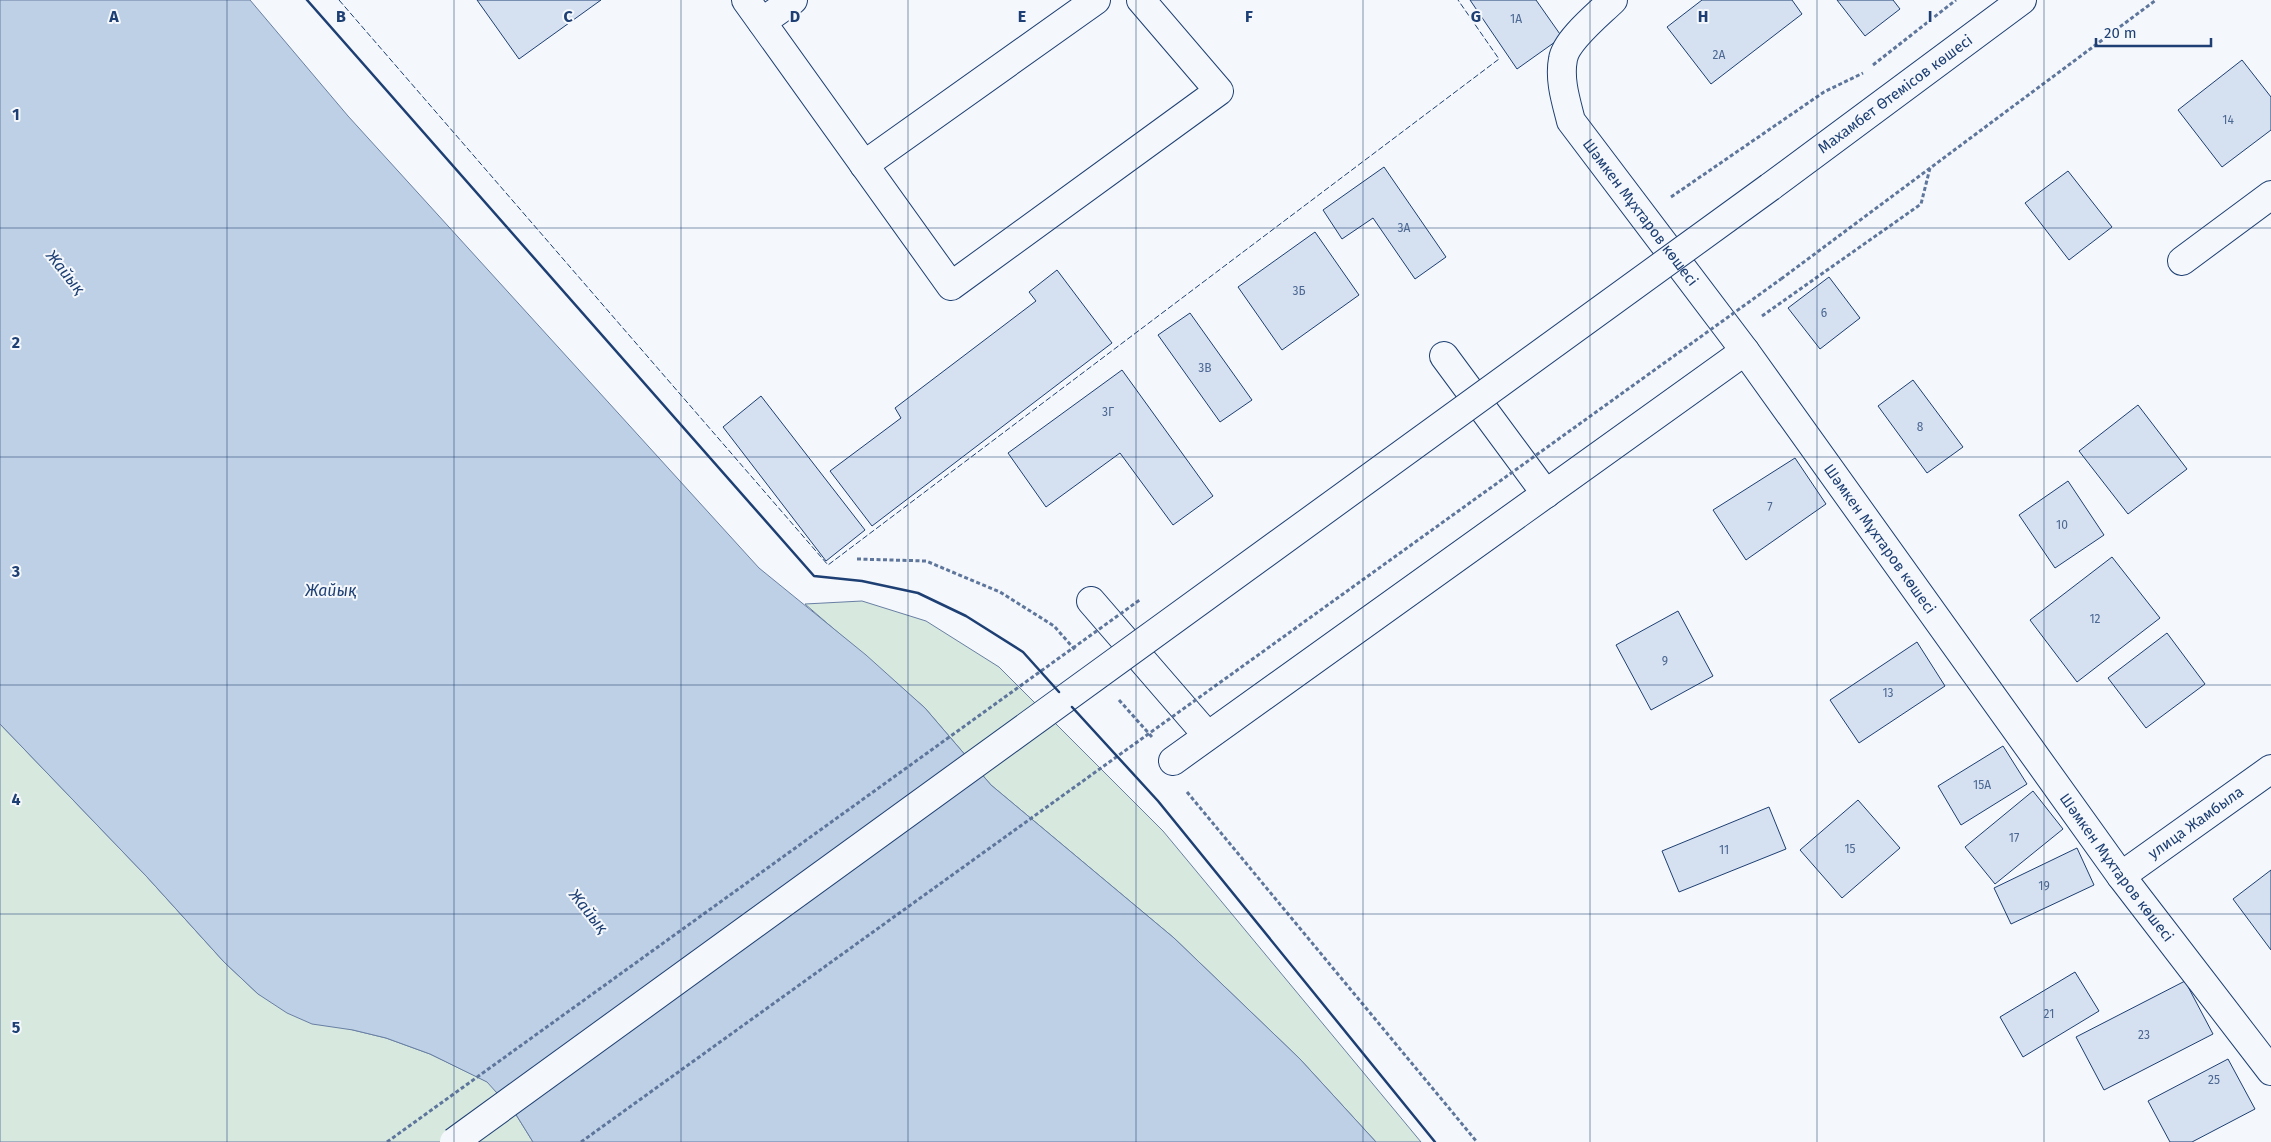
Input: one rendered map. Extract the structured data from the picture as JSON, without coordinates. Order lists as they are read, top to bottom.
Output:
{
  "streets": {
    "main road": ["Махамбет Өтемісов көшесі", "Шәмкен Мұхтаров көшесі", "улица Жамбыла"]
  },
  "crossings": [
    ["Шәмкен Мұхтаров көшесі", "улица Жамбыла"]
  ],
  "water": ["Жайық"],
  "house_numbers": [
    "1А",
    "2А",
    "14",
    "3А",
    "3Б",
    "6",
    "3В",
    "3Г",
    "8",
    "7",
    "10",
    "12",
    "9",
    "13",
    "15А",
    "17",
    "15",
    "11",
    "19",
    "21",
    "23",
    "25"
  ],
  "scale_bar": "20 m",
  "grid": {
    "columns": [
      "A",
      "B",
      "C",
      "D",
      "E",
      "F",
      "G",
      "H",
      "I"
    ],
    "rows": [
      "1",
      "2",
      "3",
      "4",
      "5"
    ]
  }
}
